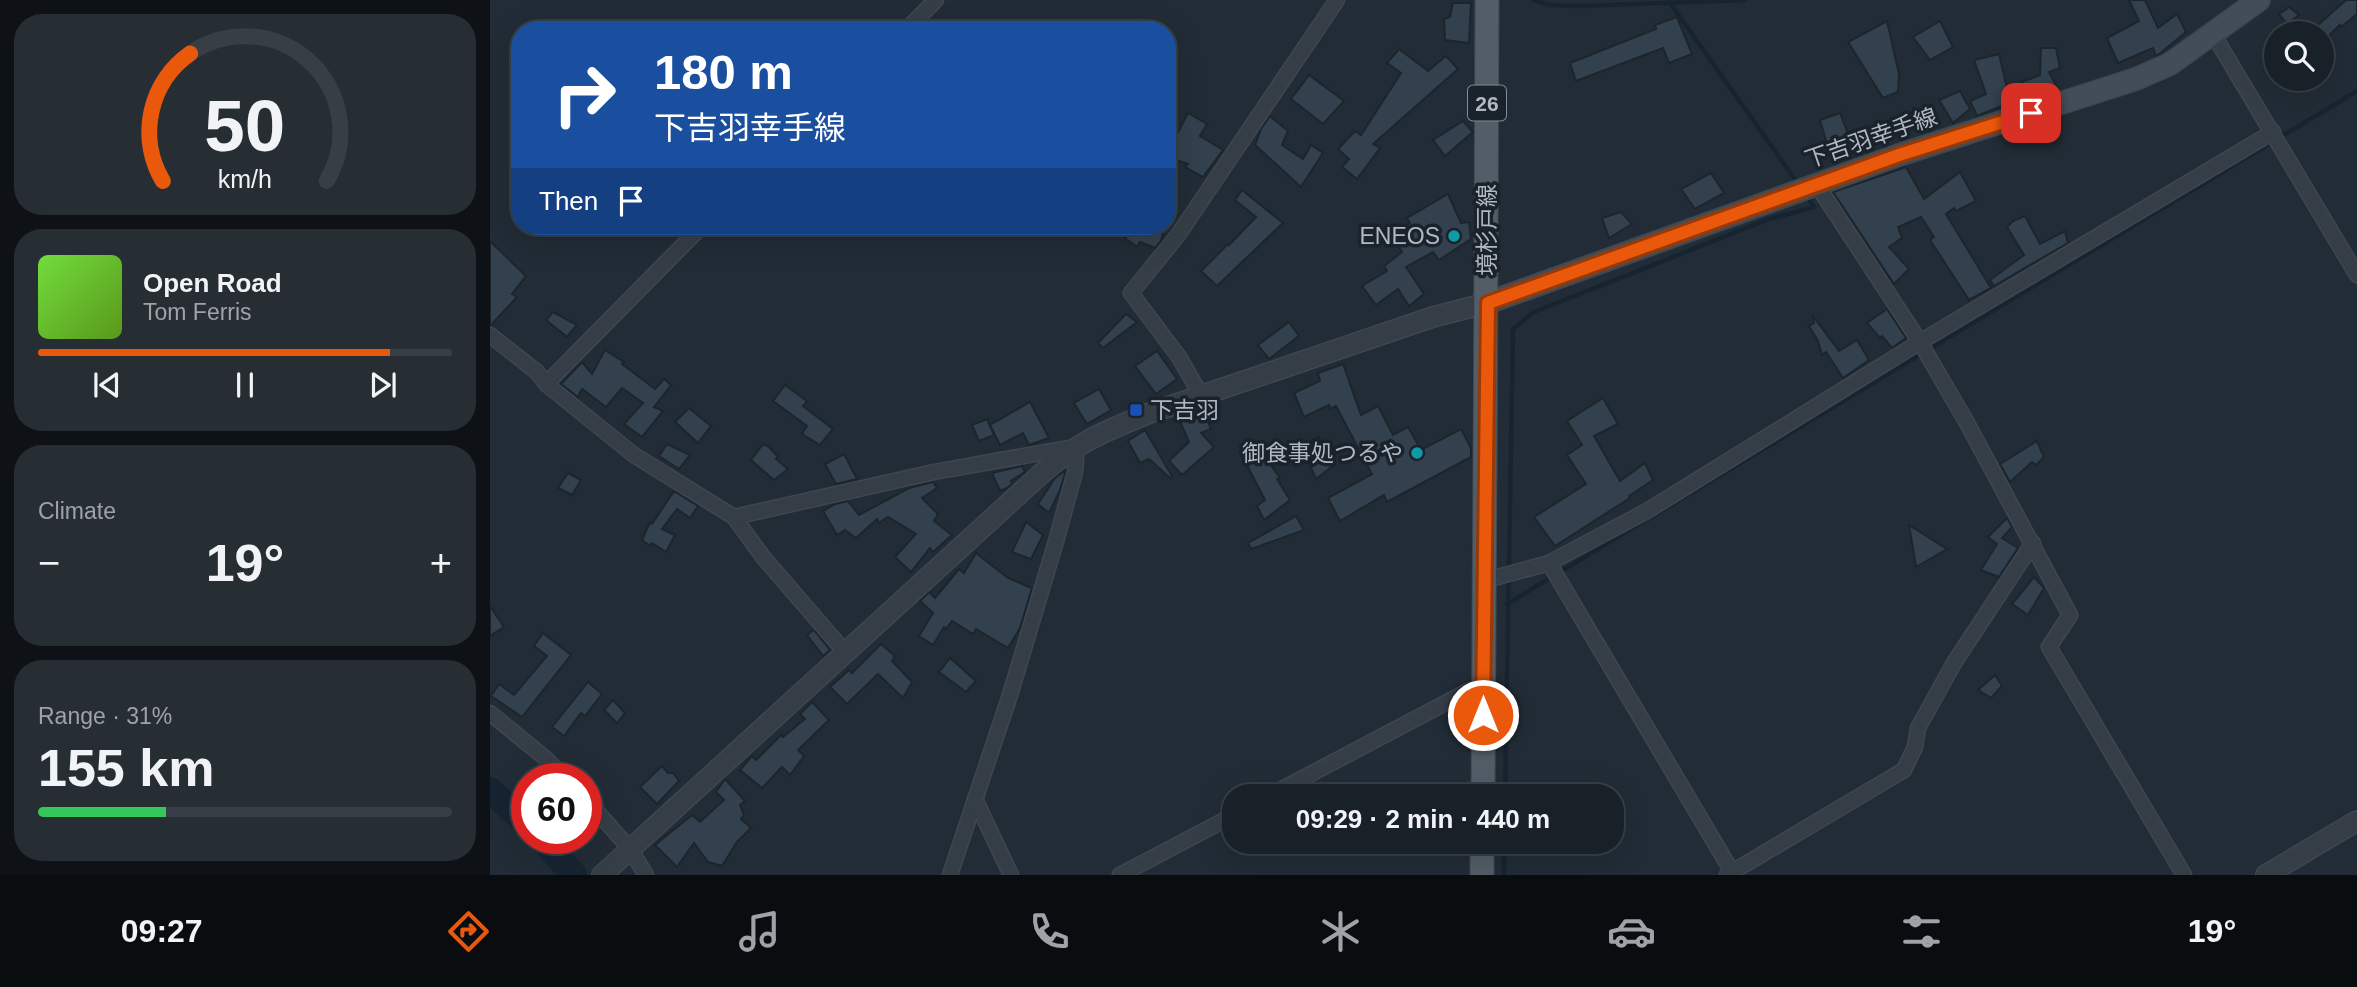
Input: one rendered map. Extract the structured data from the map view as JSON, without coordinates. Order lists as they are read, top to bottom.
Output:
{
  "streets": {
    "main road": ["26", "下吉羽幸手線", "境杉戸線"]
  },
  "crossings": [
    ["下吉羽幸手線", "境杉戸線"]
  ],
  "places": {
    "other": ["ENEOS", "御食事処つるや"],
    "transit": ["下吉羽"]
  },
  "page": {
    "turn": ["180 m", "下吉羽幸手線"],
    "then": "Then",
    "song": ["Open Road", "Tom Ferris"],
    "tile": [
      "Climate",
      ["Range · 31%", "155 km"]
    ],
    "heat": ["−", "19°", "+"],
    "limit": "60",
    "trip": "09:29 · 2 min · 440 m",
    "tabs": ["09:27", "19°"],
    "gauge": ["50", "km/h"]
  }
}
